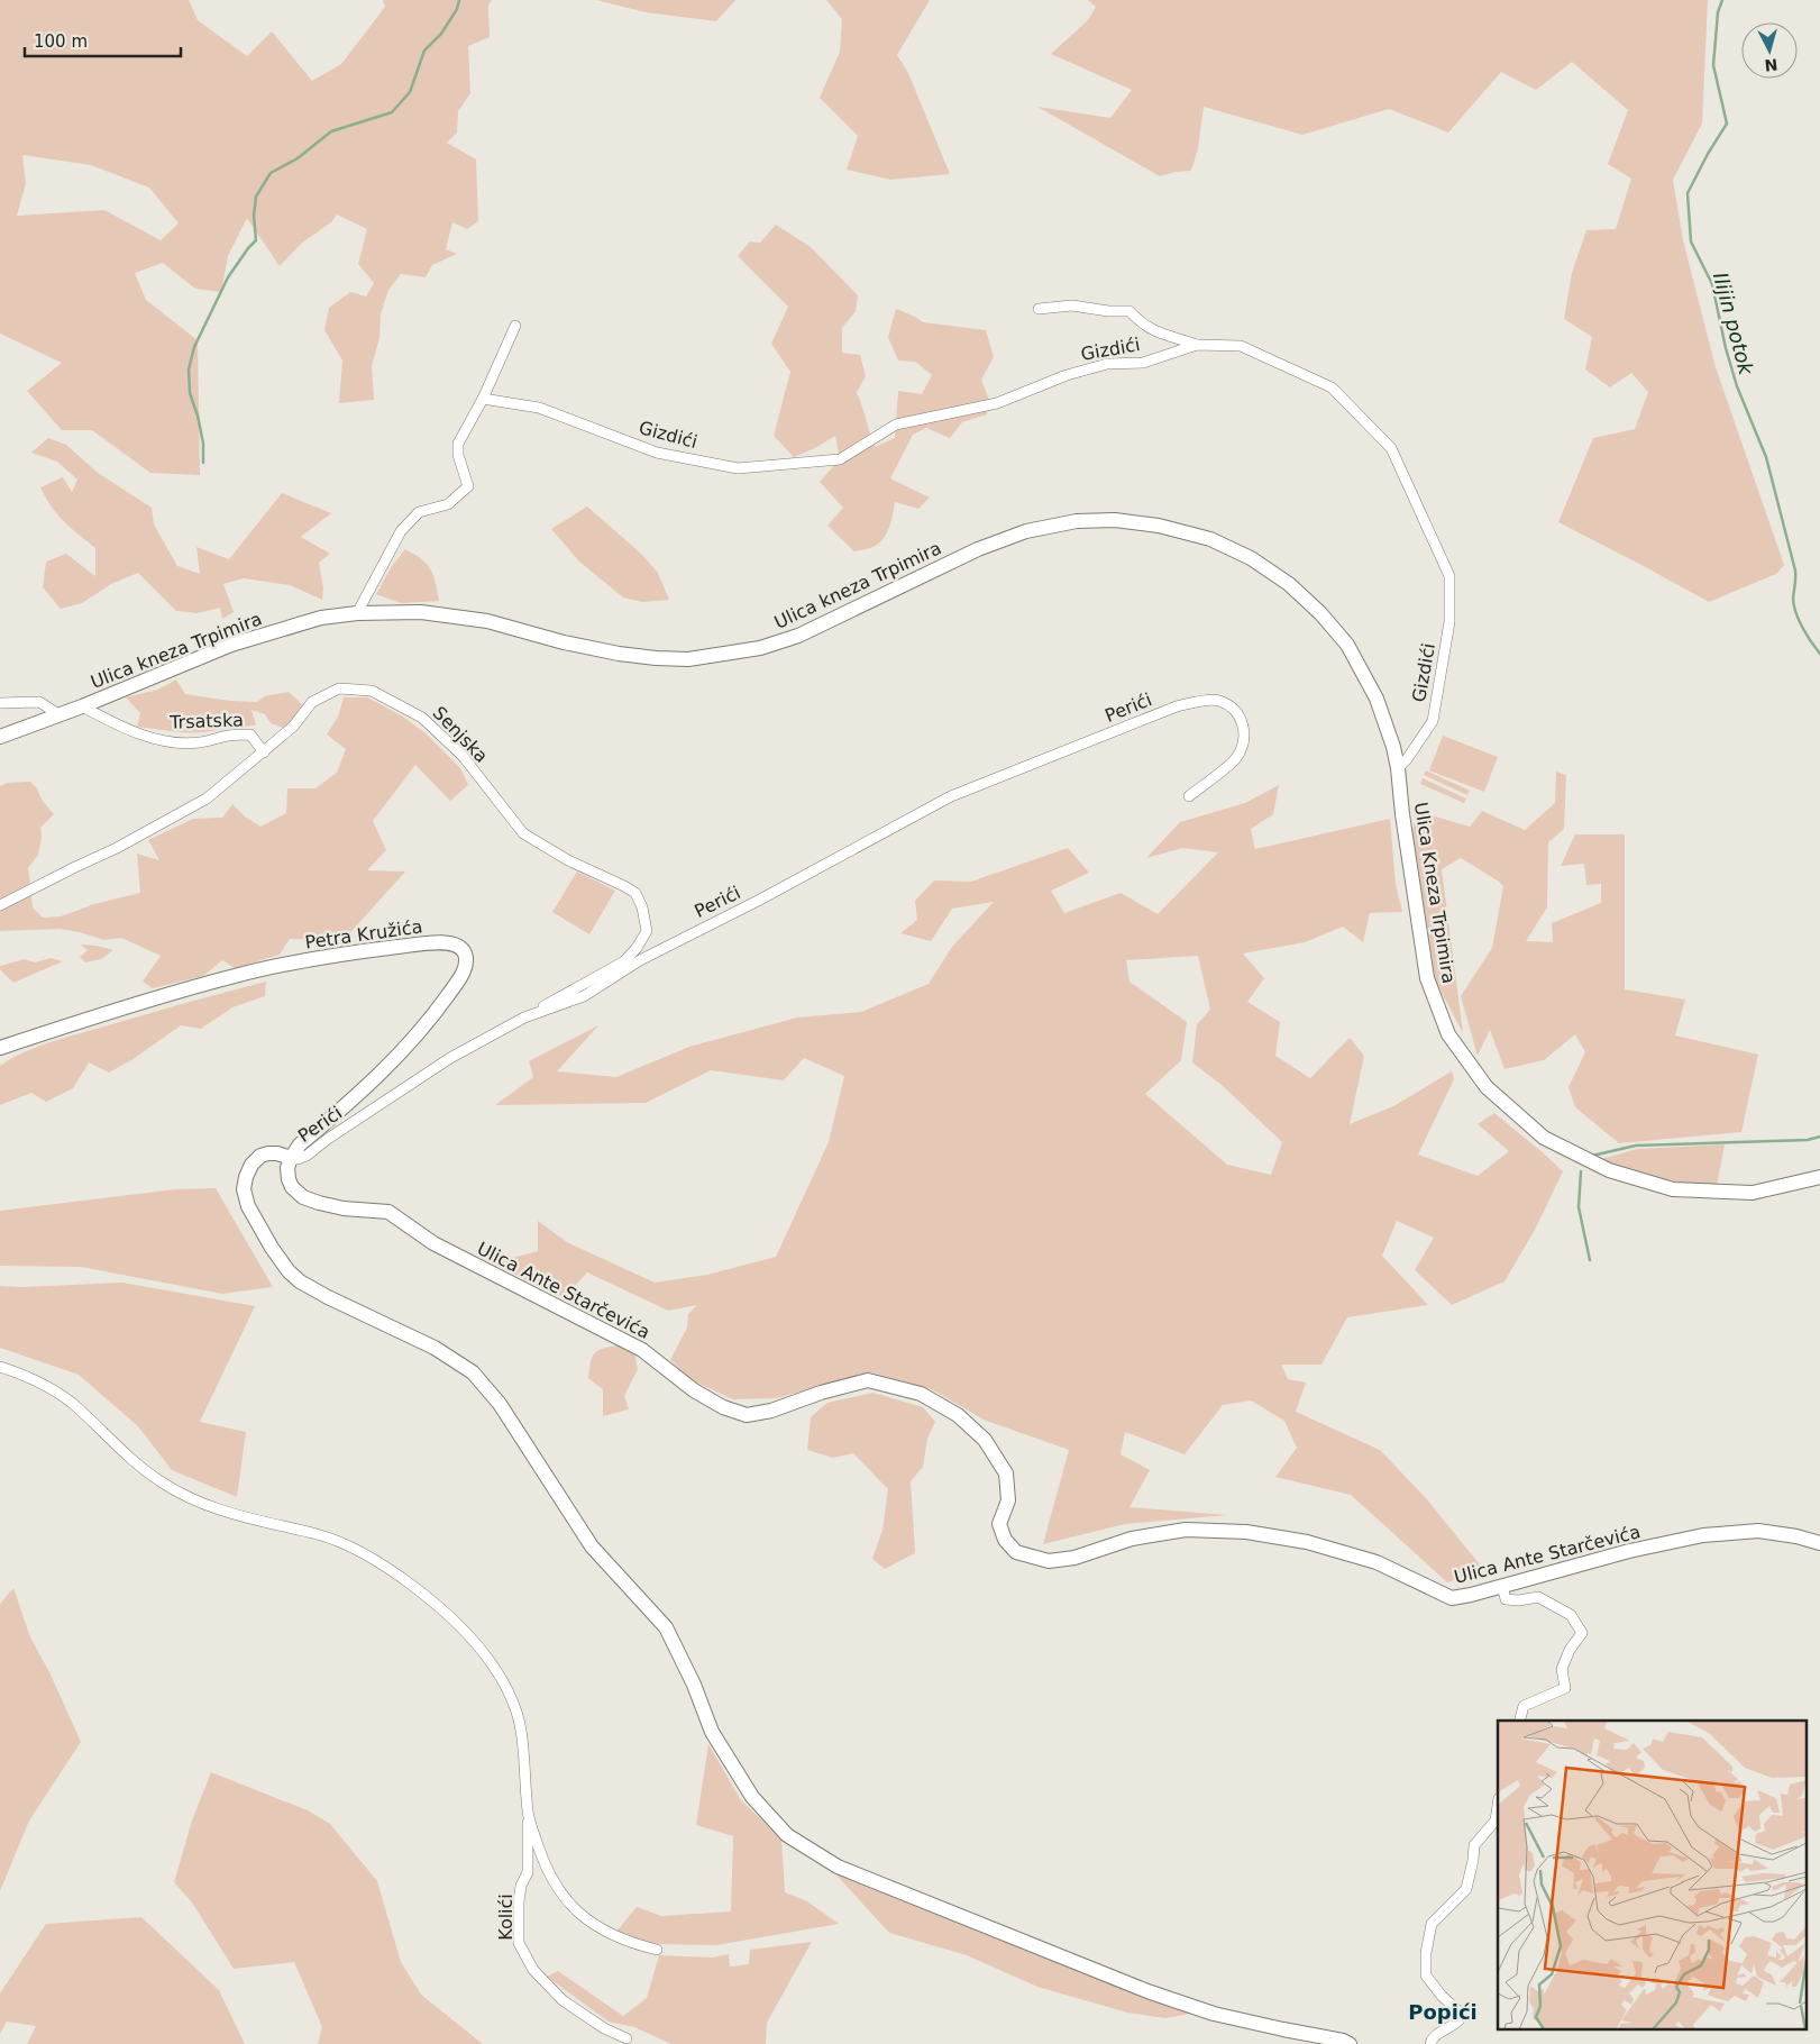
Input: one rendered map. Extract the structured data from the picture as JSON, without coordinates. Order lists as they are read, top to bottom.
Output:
{
  "streets": {
    "street": [
      "Gizdići",
      "Ulica kneza Trpimira",
      "Perići",
      "Trsatska",
      "Senjska",
      "Ulica Kneza Trpimira",
      "Petra Kružića",
      "Ulica Ante Starčevića",
      "Kolići"
    ]
  },
  "crossings": [
    ["Gizdići", "Ulica Kneza Trpimira"],
    ["Ulica kneza Trpimira", "Trsatska"],
    ["Ulica kneza Trpimira", "Ulica Kneza Trpimira"],
    ["Perići", "Senjska"],
    ["Perići", "Petra Kružića"],
    ["Perići", "Ulica Ante Starčevića"],
    ["Trsatska", "Senjska"],
    ["Petra Kružića", "Ulica Ante Starčevića"]
  ],
  "districts": ["Popići"],
  "water": ["Ilijin potok"],
  "scale_bar": "100 m",
  "north": "bottom"
}
